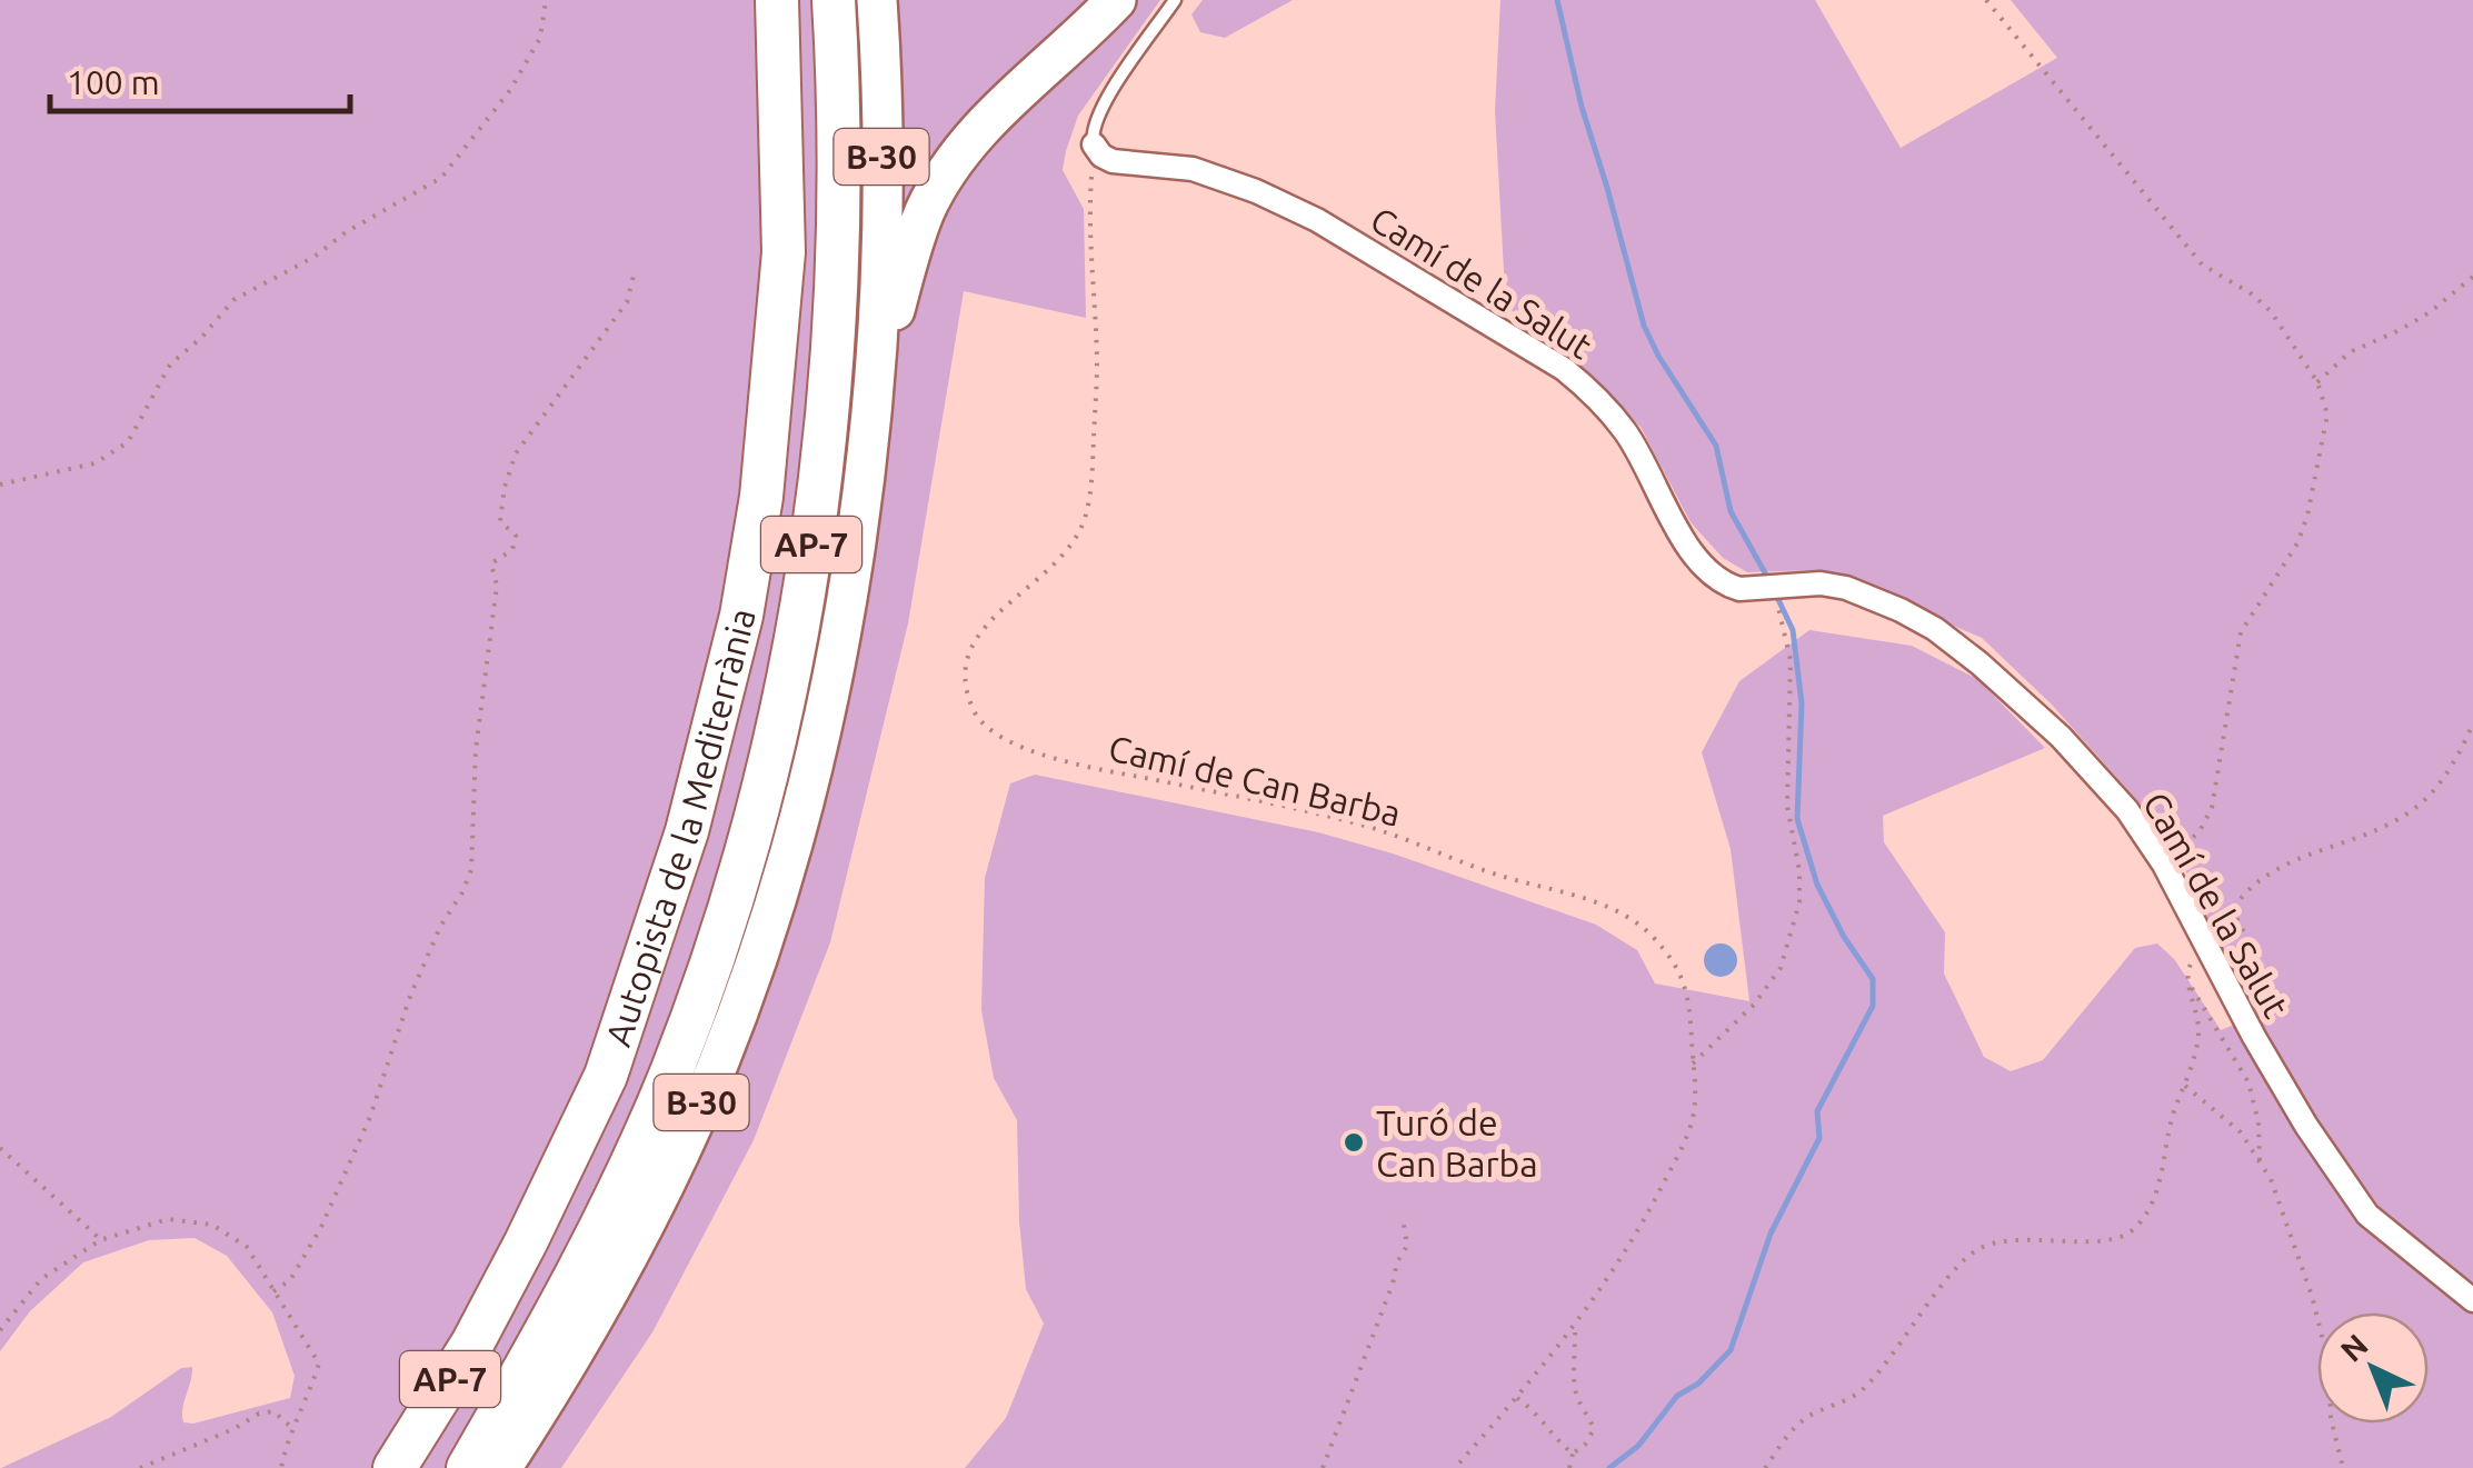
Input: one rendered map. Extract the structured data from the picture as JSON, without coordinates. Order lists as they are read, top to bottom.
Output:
{
  "streets": {
    "highway": ["B-30", "AP-7", "Autopista de la Mediterrània"],
    "street": ["Camí de la Salut"],
    "path": ["Camí de Can Barba"]
  },
  "crossings": [
    ["Camí de la Salut", "Camí de Can Barba"]
  ],
  "places": ["Turó de Can Barba"],
  "scale_bar": "100 m",
  "north": "top left"
}
